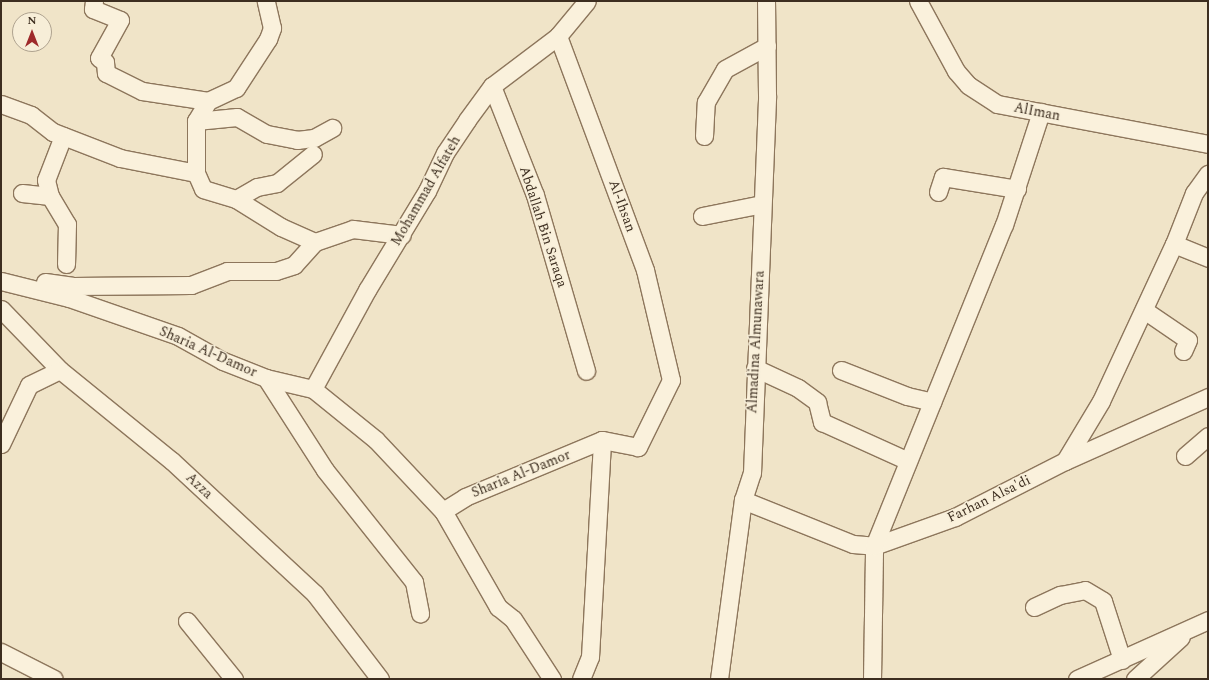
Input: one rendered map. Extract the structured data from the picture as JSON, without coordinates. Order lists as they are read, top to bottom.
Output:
{
  "streets": {
    "street": [
      "AlIman",
      "Mohammad Alfateh",
      "Al-Ihsan",
      "Abdallah Bin Saraqa",
      "Almadina Almunawara",
      "Sharia Al-Damor",
      "Azza",
      "Farhan Alsa'di"
    ]
  },
  "crossings": [
    ["Mohammad Alfateh", "Al-Ihsan"],
    ["Mohammad Alfateh", "Abdallah Bin Saraqa"],
    ["Mohammad Alfateh", "Sharia Al-Damor"],
    ["Al-Ihsan", "Sharia Al-Damor"],
    ["Almadina Almunawara", "Farhan Alsa'di"]
  ],
  "north": "top"
}
